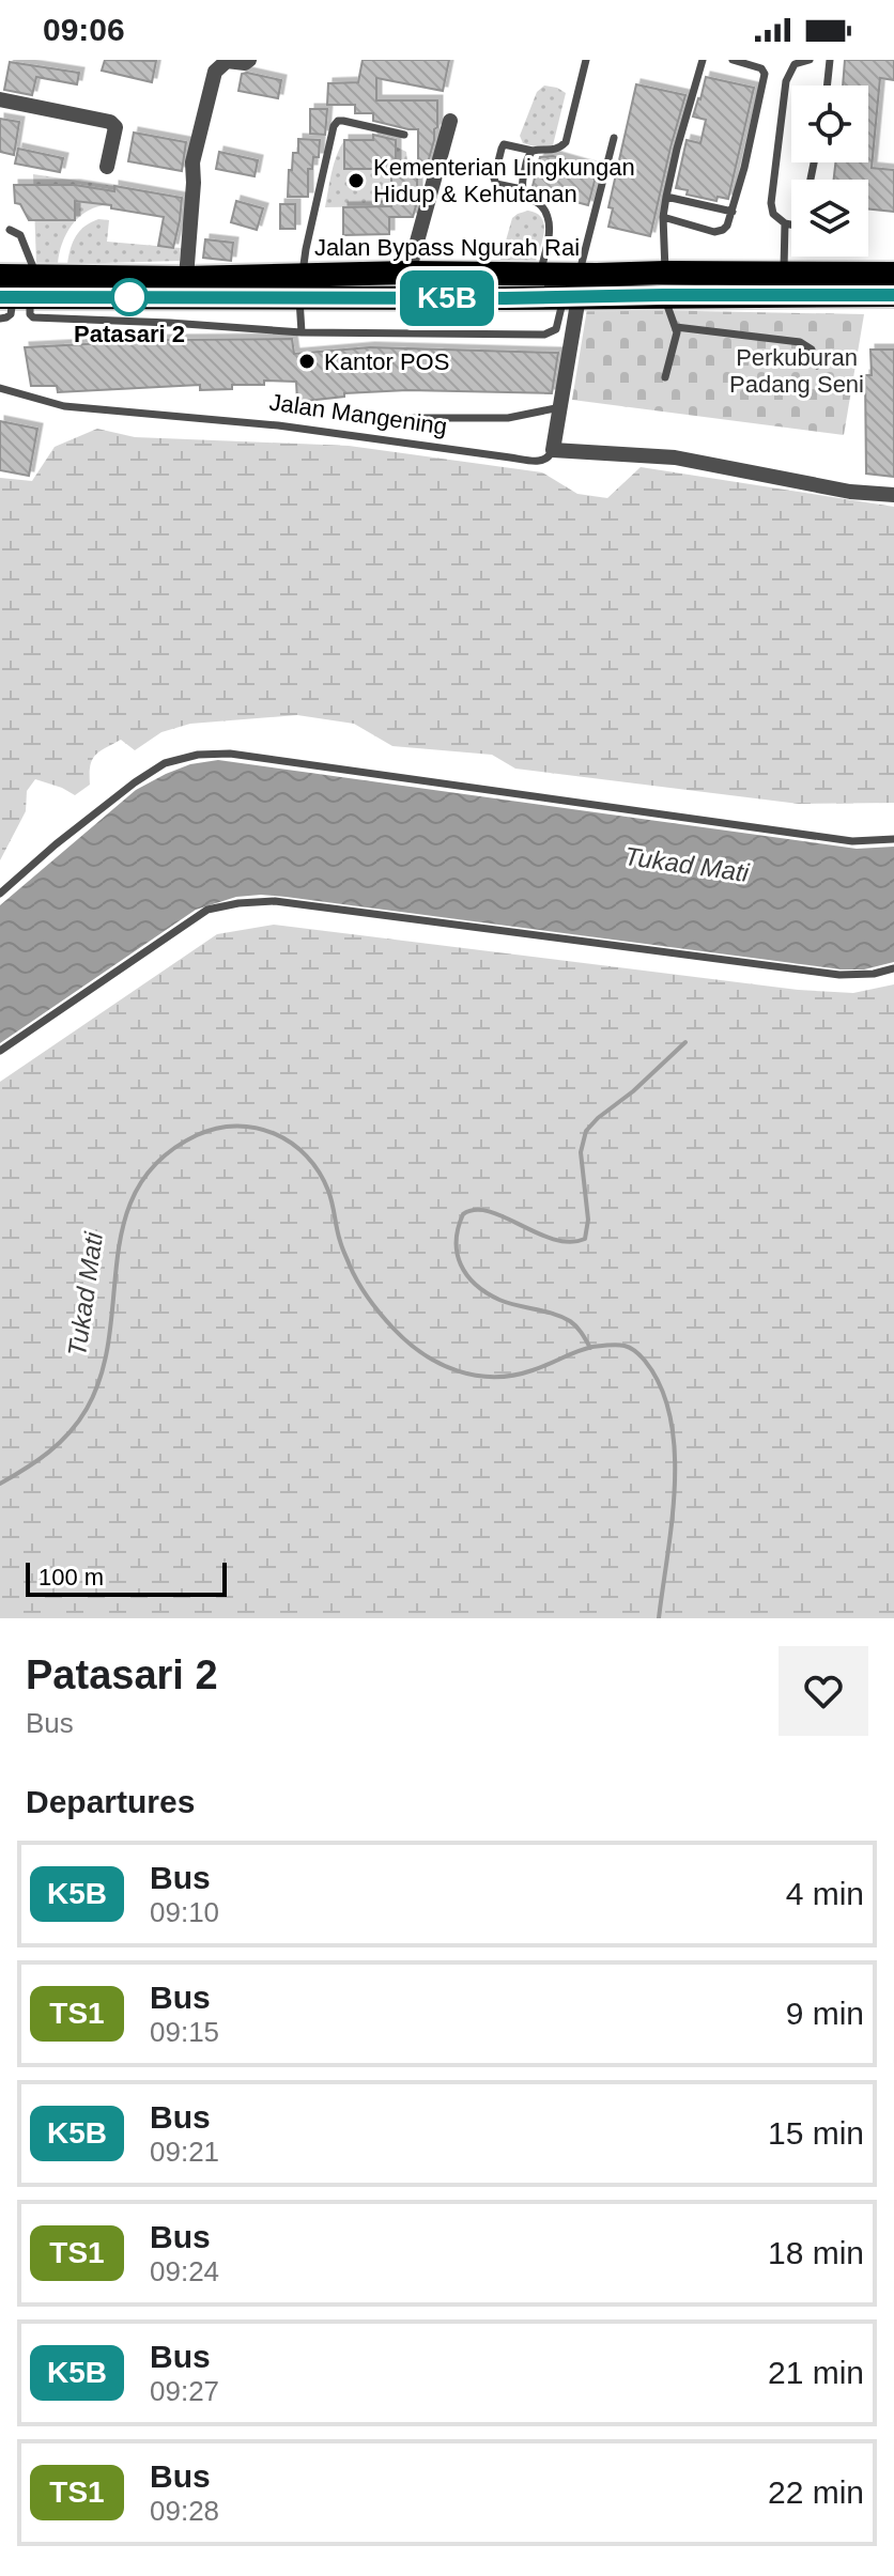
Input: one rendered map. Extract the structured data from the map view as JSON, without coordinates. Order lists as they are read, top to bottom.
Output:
{
  "streets": {
    "highway": ["Jalan Bypass Ngurah Rai"],
    "lane": ["Jalan Mangening"]
  },
  "water": ["Tukad Mati"],
  "parks": ["Perkuburan Padang Seni"],
  "places": ["Kementerian Lingkungan Hidup & Kehutanan", "Patasari 2", "Kantor POS"],
  "lines": ["bus line K5B"],
  "scale_bar": "100 m",
  "page": {
    "status": "09:06",
    "on_map": "K5B",
    "scale": "100 m",
    "heading": [
      ["Patasari 2", "Bus"],
      "Departures"
    ],
    "list": [
      {
        "mark": "K5B",
        "name": "Bus",
        "note": "09:10",
        "value": "4 min"
      },
      {
        "mark": "TS1",
        "name": "Bus",
        "note": "09:15",
        "value": "9 min"
      },
      {
        "mark": "K5B",
        "name": "Bus",
        "note": "09:21",
        "value": "15 min"
      },
      {
        "mark": "TS1",
        "name": "Bus",
        "note": "09:24",
        "value": "18 min"
      },
      {
        "mark": "K5B",
        "name": "Bus",
        "note": "09:27",
        "value": "21 min"
      },
      {
        "mark": "TS1",
        "name": "Bus",
        "note": "09:28",
        "value": "22 min"
      }
    ]
  }
}
